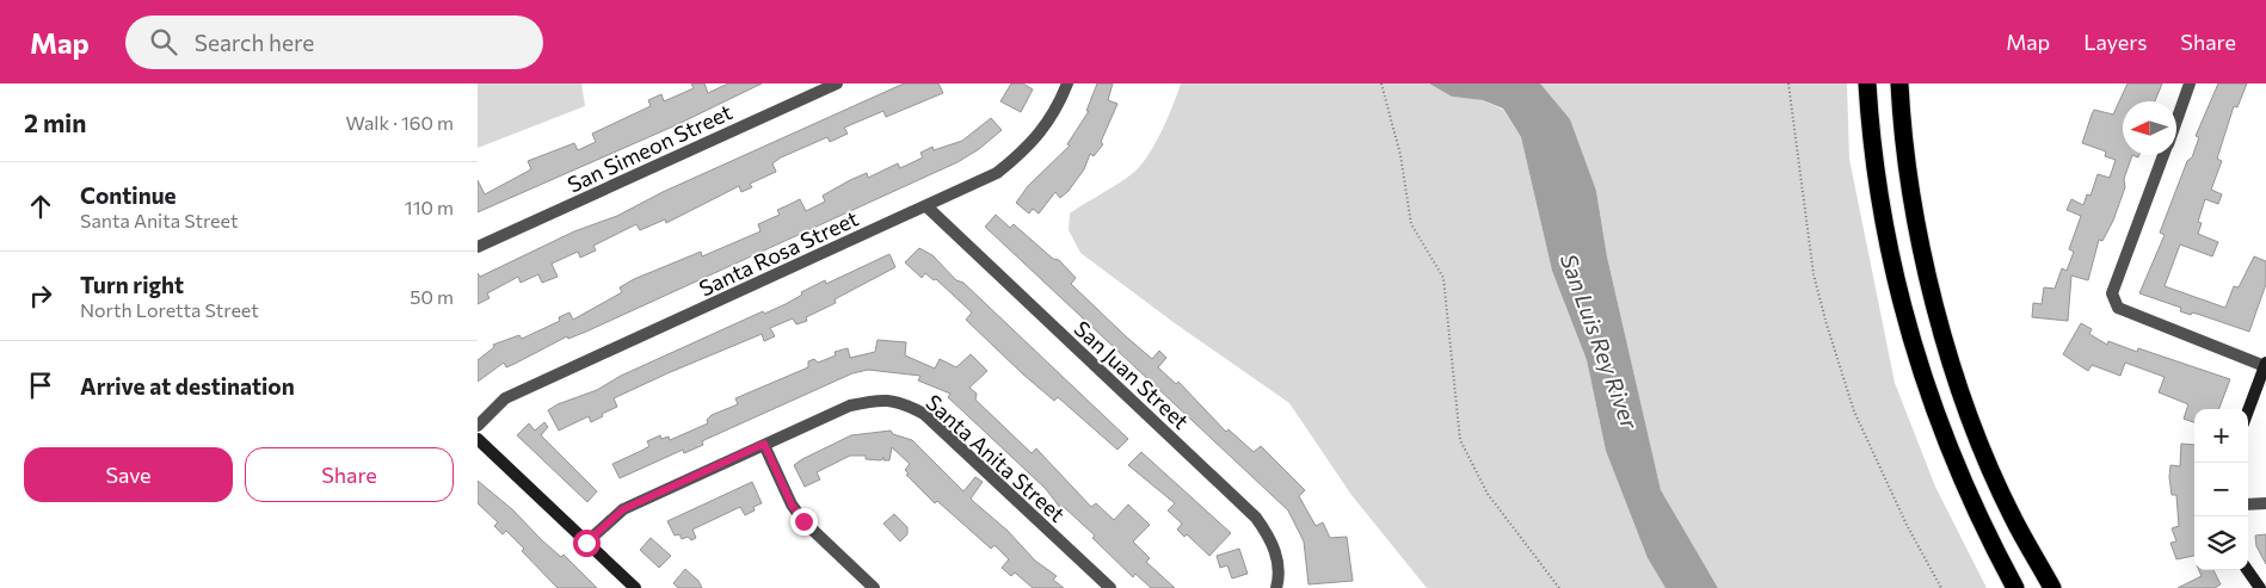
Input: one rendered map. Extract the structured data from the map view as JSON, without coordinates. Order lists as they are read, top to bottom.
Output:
{
  "streets": {
    "street": [
      "San Simeon Street",
      "Santa Rosa Street",
      "San Juan Street",
      "Santa Anita Street"
    ]
  },
  "crossings": [
    ["Santa Rosa Street", "San Juan Street"]
  ],
  "water": ["San Luis Rey River"],
  "north": "left",
  "page": {
    "header": "Map",
    "search": "Search here",
    "nav": ["Map", "Layers", "Share"],
    "heading": ["2 min", "Walk · 160 m"],
    "list": [
      ["Continue", "Santa Anita Street", "110 m"],
      ["Turn right", "North Loretta Street", "50 m"],
      "Arrive at destination"
    ],
    "map_buttons": ["+", "−"],
    "buttons": ["Save", "Share"]
  }
}
